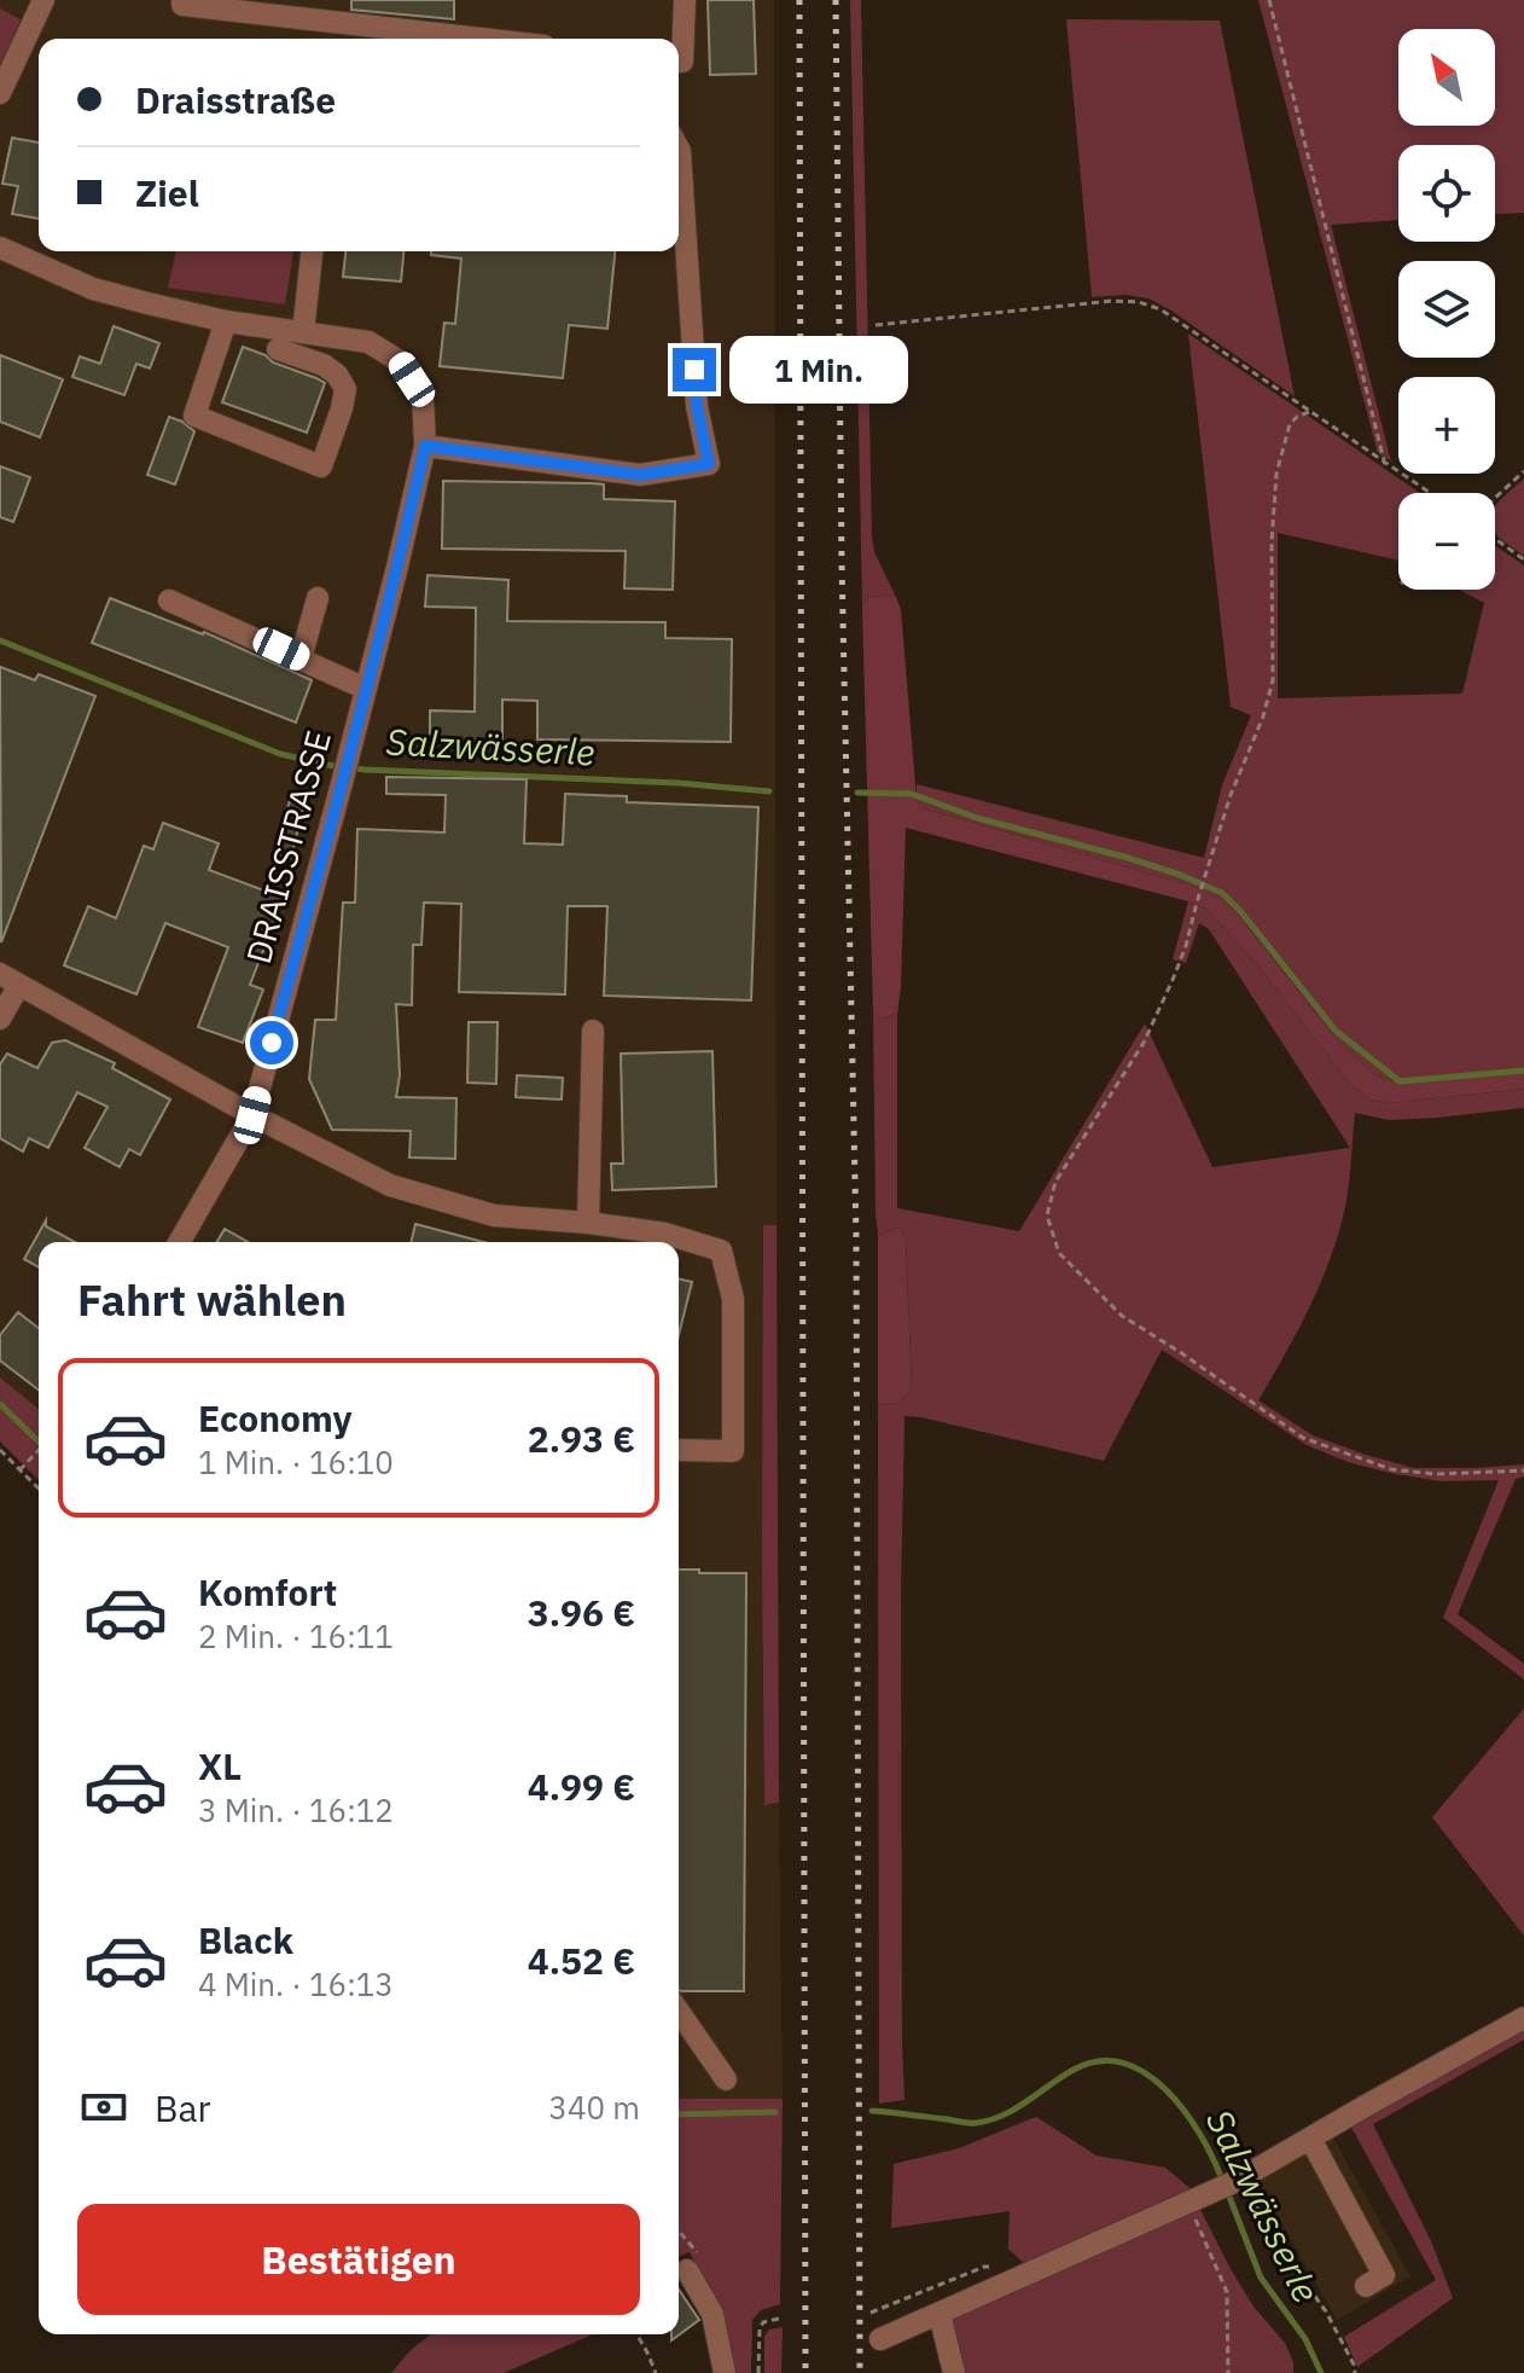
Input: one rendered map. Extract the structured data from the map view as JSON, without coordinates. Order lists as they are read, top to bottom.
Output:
{
  "streets": {
    "street": ["DRAISSTRASSE"]
  },
  "water": ["Salzwässerle"],
  "north": "top left",
  "page": {
    "map_buttons": ["+", "−"],
    "banner": ["Draisstraße", "Ziel"],
    "bubble": "1 Min.",
    "heading": "Fahrt wählen",
    "list": [
      {
        "name": "Economy",
        "note": "1 Min. · 16:10",
        "value": "2.93 €"
      },
      {
        "name": "Komfort",
        "note": "2 Min. · 16:11",
        "value": "3.96 €"
      },
      {
        "name": "XL",
        "note": "3 Min. · 16:12",
        "value": "4.99 €"
      },
      {
        "name": "Black",
        "note": "4 Min. · 16:13",
        "value": "4.52 €"
      }
    ],
    "pay": ["Bar", "340 m"],
    "buttons": "Bestätigen"
  }
}
